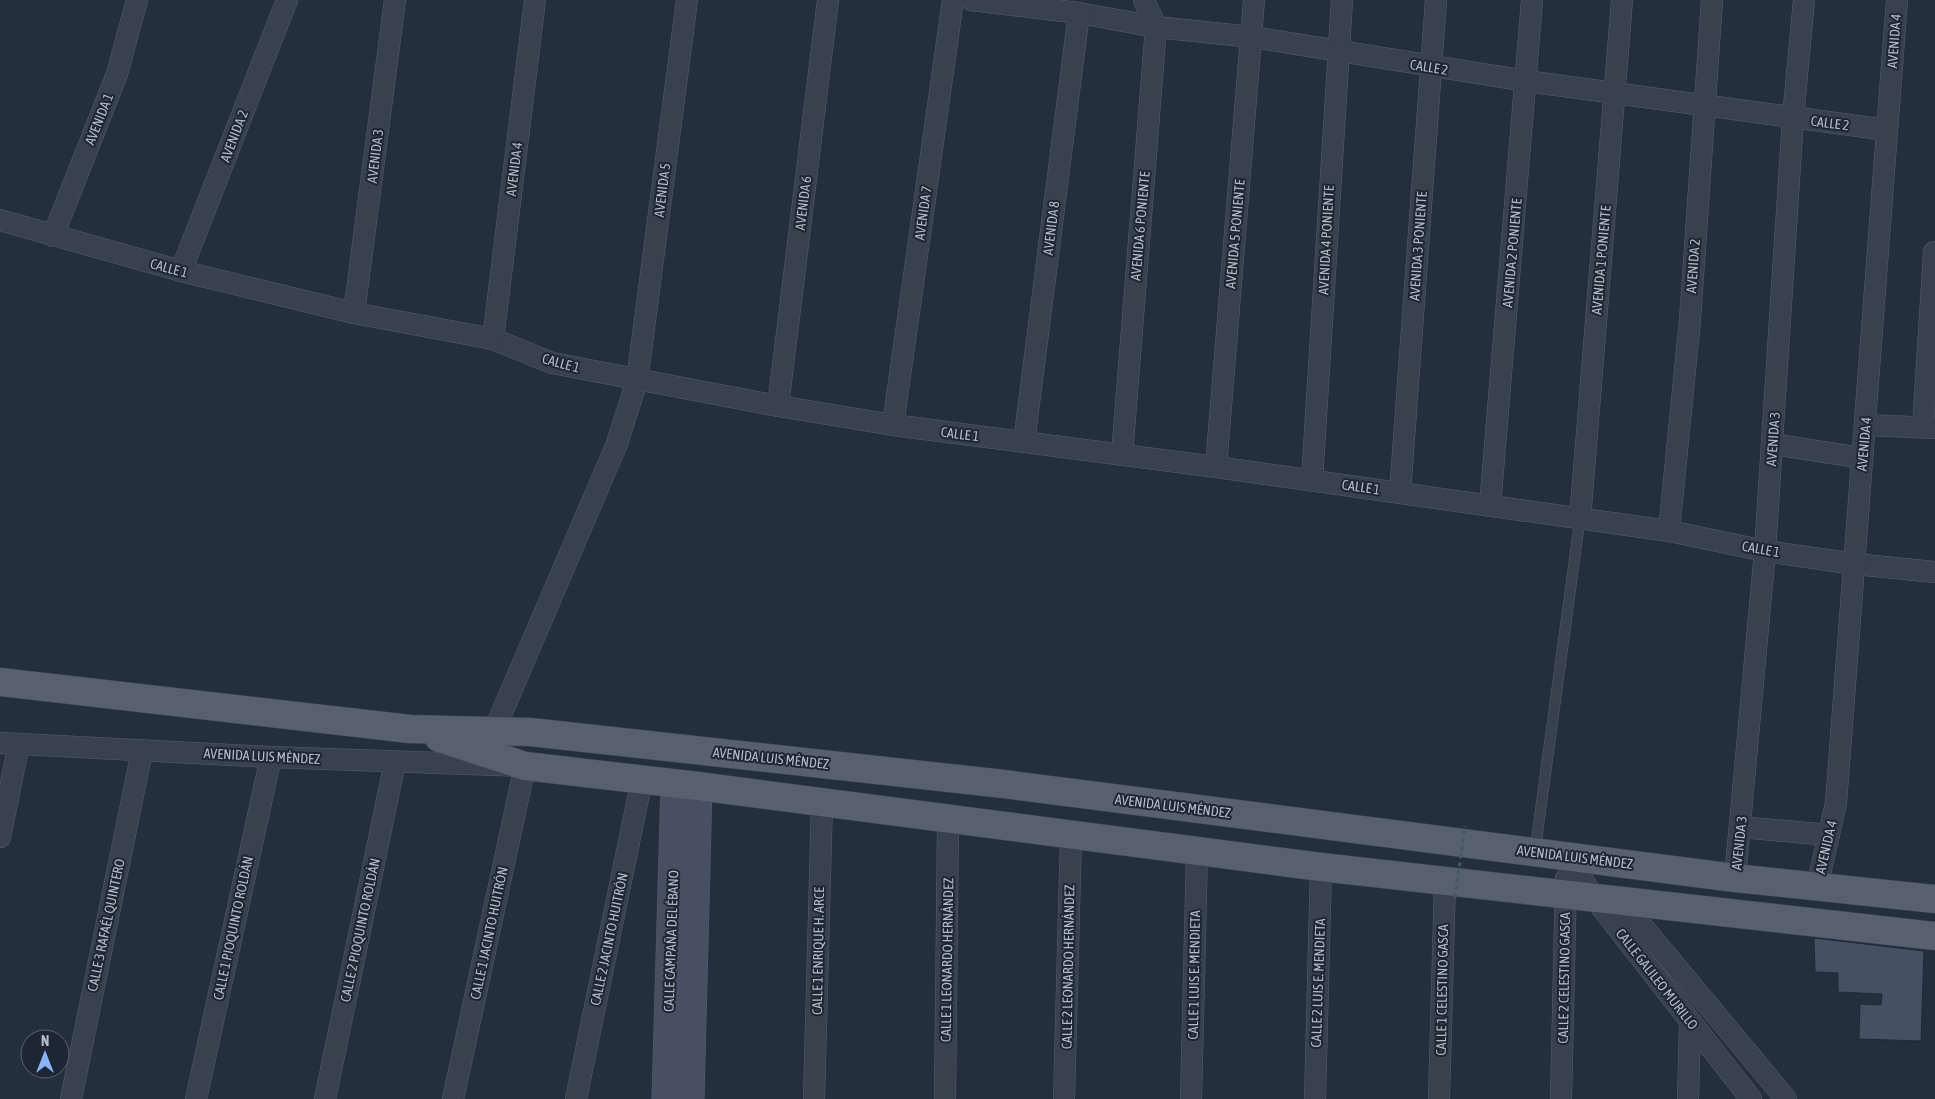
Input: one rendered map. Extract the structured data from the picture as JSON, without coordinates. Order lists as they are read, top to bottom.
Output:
{
  "streets": {
    "main road": ["AVENIDA LUIS MÉNDEZ"],
    "street": [
      "AVENIDA 4",
      "CALLE 2",
      "AVENIDA 1",
      "AVENIDA 2",
      "AVENIDA 3",
      "AVENIDA 5",
      "AVENIDA 6",
      "AVENIDA 7",
      "AVENIDA 6 PONIENTE",
      "AVENIDA 8",
      "AVENIDA 5 PONIENTE",
      "AVENIDA 4 PONIENTE",
      "AVENIDA 3 PONIENTE",
      "AVENIDA 2 PONIENTE",
      "AVENIDA 1 PONIENTE",
      "CALLE 1",
      "CALLE 3 RAFAÉL QUINTERO",
      "CALLE 1 PIOQUINTO ROLDÁN",
      "CALLE 2 PIOQUINTO ROLDÁN",
      "CALLE 1 JACINTO HUITRÓN",
      "CALLE 2 JACINTO HUITRÓN",
      "CALLE CAMPAÑA DEL ÉBANO",
      "CALLE 1 ENRIQUE H. ARCE",
      "CALLE 1 LEONARDO HERNÁNDEZ",
      "CALLE 2 LEONARDO HERNÁNDEZ",
      "CALLE 1 LUIS E. MENDIETA",
      "CALLE 2 CELESTINO GASCA",
      "CALLE GALILEO MURILLO",
      "CALLE 2 LUIS E. MENDIETA",
      "CALLE 1 CELESTINO GASCA"
    ]
  },
  "crossings": [
    ["AVENIDA 4", "CALLE 2"],
    ["AVENIDA 4", "CALLE 1"],
    ["AVENIDA 4", "AVENIDA LUIS MÉNDEZ"],
    ["CALLE 2", "AVENIDA 2"],
    ["CALLE 2", "AVENIDA 3"],
    ["CALLE 2", "AVENIDA 6 PONIENTE"],
    ["CALLE 2", "AVENIDA 8"],
    ["CALLE 2", "AVENIDA 5 PONIENTE"],
    ["CALLE 2", "AVENIDA 4 PONIENTE"],
    ["CALLE 2", "AVENIDA 3 PONIENTE"],
    ["CALLE 2", "AVENIDA 2 PONIENTE"],
    ["CALLE 2", "AVENIDA 1 PONIENTE"],
    ["AVENIDA 1", "CALLE 1"],
    ["AVENIDA 2", "CALLE 1"],
    ["AVENIDA 3", "CALLE 1"],
    ["AVENIDA 3", "AVENIDA LUIS MÉNDEZ"],
    ["AVENIDA 5", "CALLE 1"],
    ["AVENIDA 5", "AVENIDA LUIS MÉNDEZ"],
    ["AVENIDA 6", "CALLE 1"],
    ["AVENIDA 7", "CALLE 1"],
    ["AVENIDA 6 PONIENTE", "CALLE 1"],
    ["AVENIDA 8", "CALLE 1"],
    ["AVENIDA 5 PONIENTE", "CALLE 1"],
    ["AVENIDA 4 PONIENTE", "CALLE 1"],
    ["AVENIDA 3 PONIENTE", "CALLE 1"],
    ["AVENIDA 2 PONIENTE", "CALLE 1"],
    ["AVENIDA 1 PONIENTE", "CALLE 1"],
    ["AVENIDA LUIS MÉNDEZ", "CALLE 3 RAFAÉL QUINTERO"],
    ["AVENIDA LUIS MÉNDEZ", "CALLE 1 PIOQUINTO ROLDÁN"],
    ["AVENIDA LUIS MÉNDEZ", "CALLE 2 PIOQUINTO ROLDÁN"],
    ["AVENIDA LUIS MÉNDEZ", "CALLE 1 JACINTO HUITRÓN"],
    ["AVENIDA LUIS MÉNDEZ", "CALLE 2 JACINTO HUITRÓN"],
    ["AVENIDA LUIS MÉNDEZ", "CALLE CAMPAÑA DEL ÉBANO"],
    ["AVENIDA LUIS MÉNDEZ", "CALLE 1 ENRIQUE H. ARCE"],
    ["AVENIDA LUIS MÉNDEZ", "CALLE 1 LEONARDO HERNÁNDEZ"],
    ["AVENIDA LUIS MÉNDEZ", "CALLE 2 LEONARDO HERNÁNDEZ"],
    ["AVENIDA LUIS MÉNDEZ", "CALLE 1 LUIS E. MENDIETA"],
    ["AVENIDA LUIS MÉNDEZ", "CALLE 2 CELESTINO GASCA"],
    ["AVENIDA LUIS MÉNDEZ", "CALLE GALILEO MURILLO"],
    ["AVENIDA LUIS MÉNDEZ", "CALLE 2 LUIS E. MENDIETA"],
    ["AVENIDA LUIS MÉNDEZ", "CALLE 1 CELESTINO GASCA"],
    ["CALLE 2 CELESTINO GASCA", "CALLE GALILEO MURILLO"]
  ],
  "north": "top"
}
